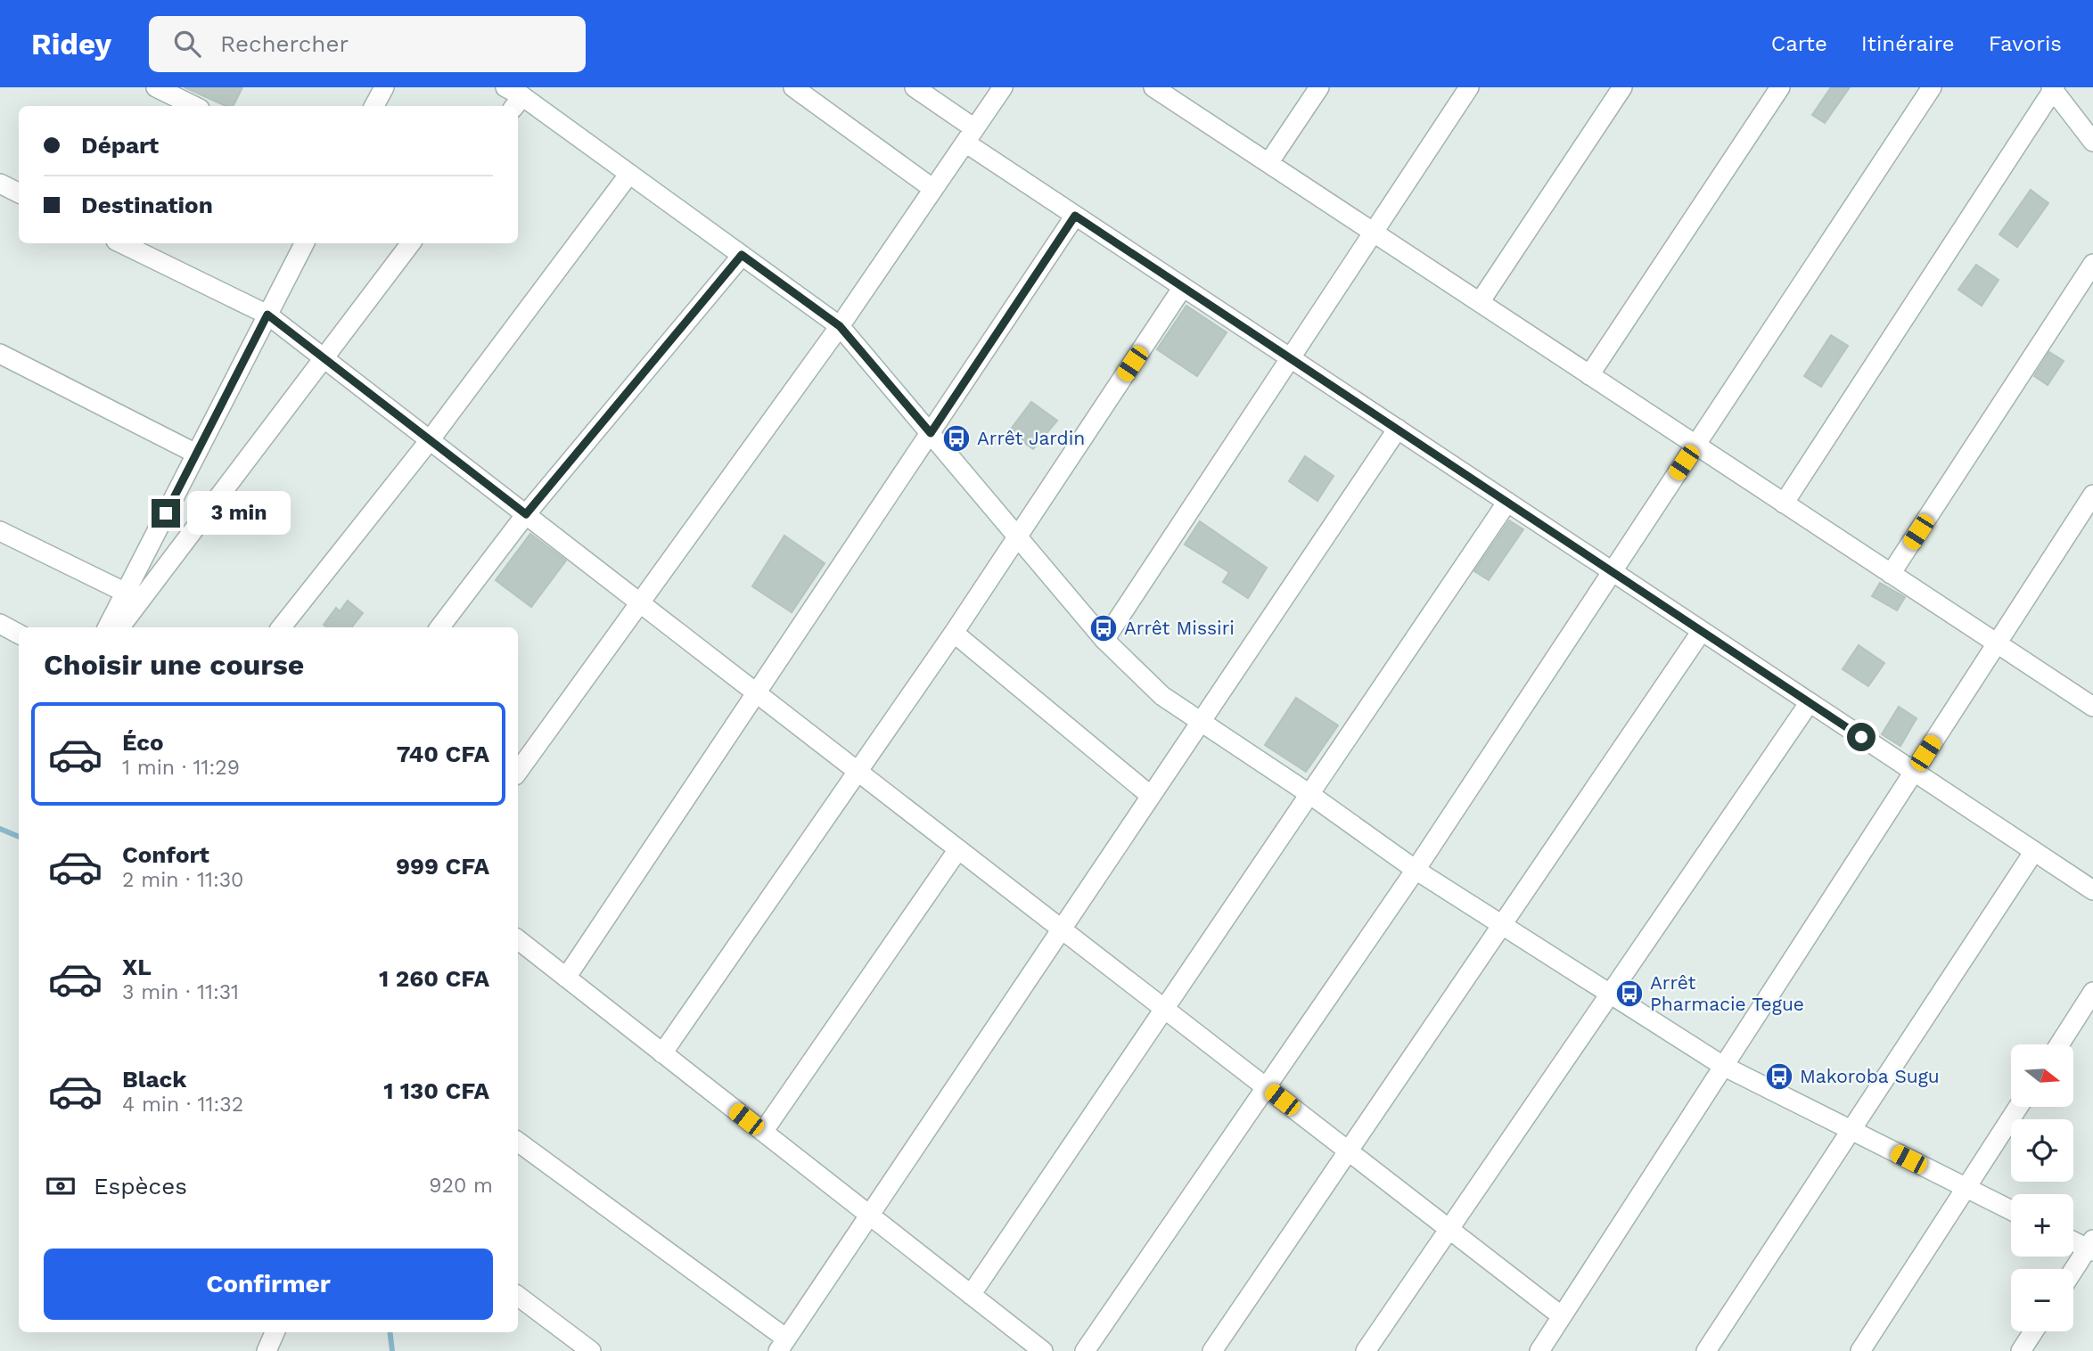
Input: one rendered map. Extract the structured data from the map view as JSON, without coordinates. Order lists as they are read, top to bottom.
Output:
{
  "places": {
    "bus stop": [
      "Arrêt Jardin",
      "Arrêt Missiri",
      "Arrêt Pharmacie Tegue",
      "Makoroba Sugu"
    ]
  },
  "north": "right",
  "page": {
    "header": "Ridey",
    "search": "Rechercher",
    "nav": ["Carte", "Itinéraire", "Favoris"],
    "banner": ["Départ", "Destination"],
    "bubble": "3 min",
    "heading": "Choisir une course",
    "list": [
      {
        "name": "Éco",
        "note": "1 min · 11:29",
        "value": "740 CFA"
      },
      {
        "name": "Confort",
        "note": "2 min · 11:30",
        "value": "999 CFA"
      },
      {
        "name": "XL",
        "note": "3 min · 11:31",
        "value": "1 260 CFA"
      },
      {
        "name": "Black",
        "note": "4 min · 11:32",
        "value": "1 130 CFA"
      }
    ],
    "map_buttons": ["+", "−"],
    "pay": ["Espèces", "920 m"],
    "buttons": "Confirmer"
  }
}
